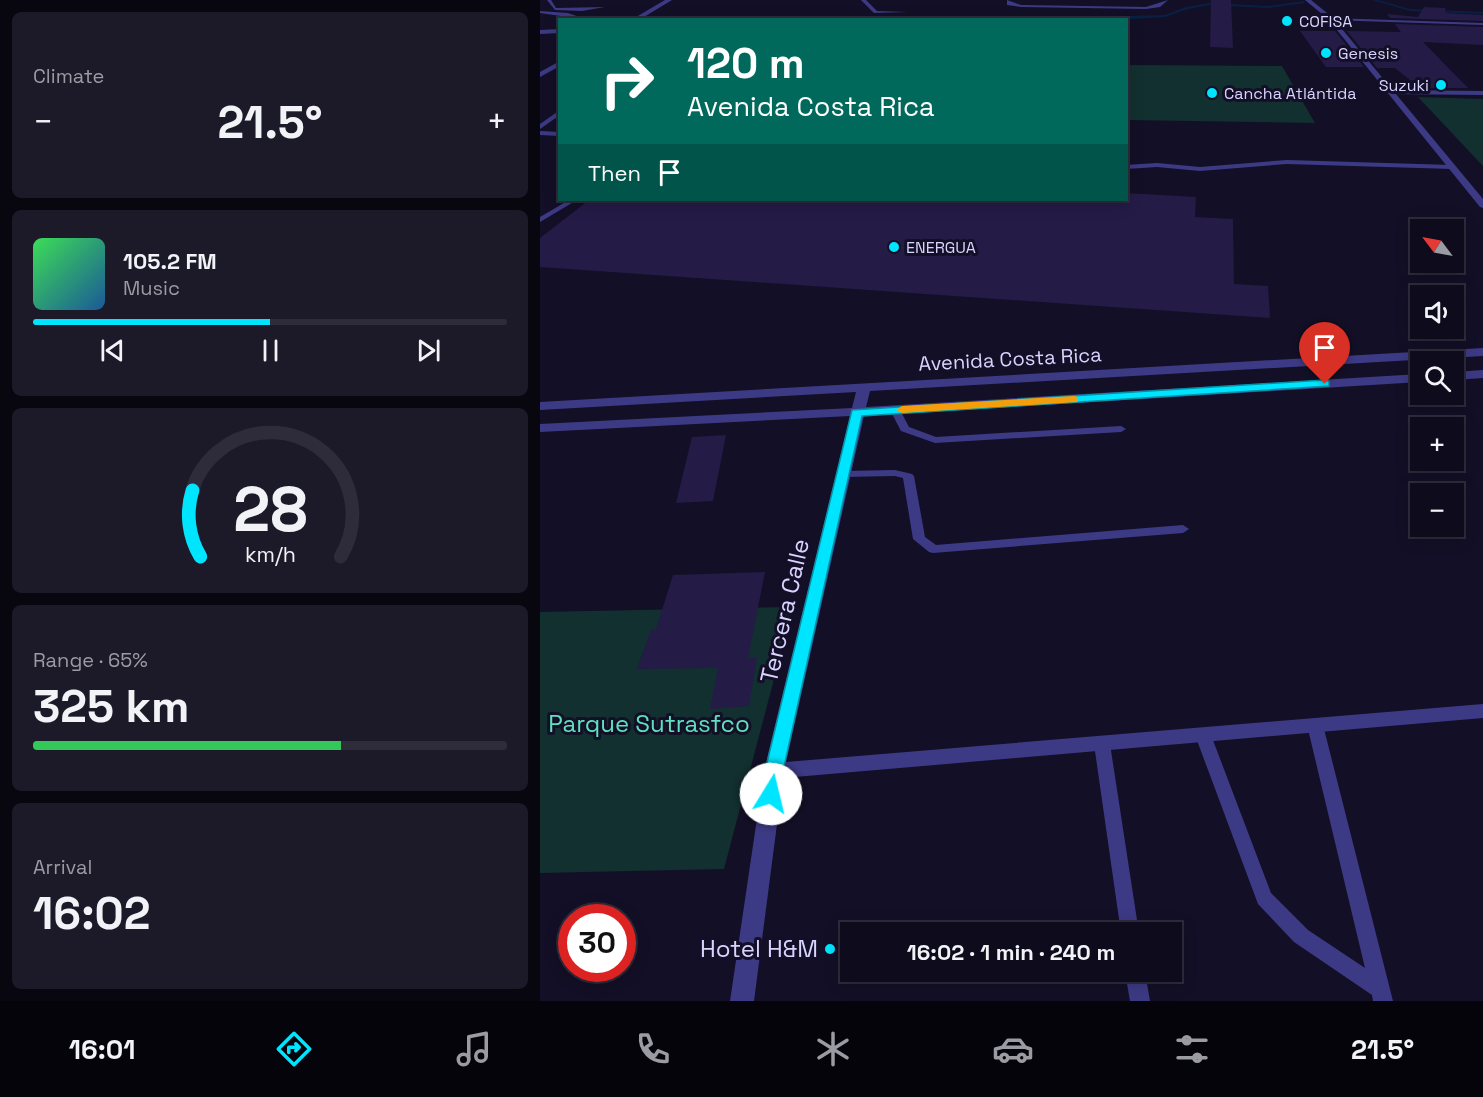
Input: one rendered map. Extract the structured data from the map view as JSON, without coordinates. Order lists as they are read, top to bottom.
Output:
{
  "streets": {
    "street": ["Avenida Costa Rica", "Tercera Calle"]
  },
  "crossings": [
    ["Avenida Costa Rica", "Tercera Calle"]
  ],
  "parks": ["Parque Sutrasfco"],
  "places": [
    "COFISA",
    "Genesis",
    "Suzuki",
    "Cancha Atlántida",
    "ENERGUA",
    "Hotel H&M"
  ],
  "north": "top left",
  "page": {
    "tile": [
      "Climate",
      ["Range · 65%", "325 km"],
      ["Arrival", "16:02"]
    ],
    "turn": ["120 m", "Avenida Costa Rica"],
    "heat": ["−", "21.5°", "+"],
    "then": "Then",
    "map_buttons": ["+", "−"],
    "song": ["105.2 FM", "Music"],
    "limit": "30",
    "trip": "16:02 · 1 min · 240 m",
    "tabs": ["16:01", "21.5°"],
    "gauge": ["28", "km/h"]
  }
}
